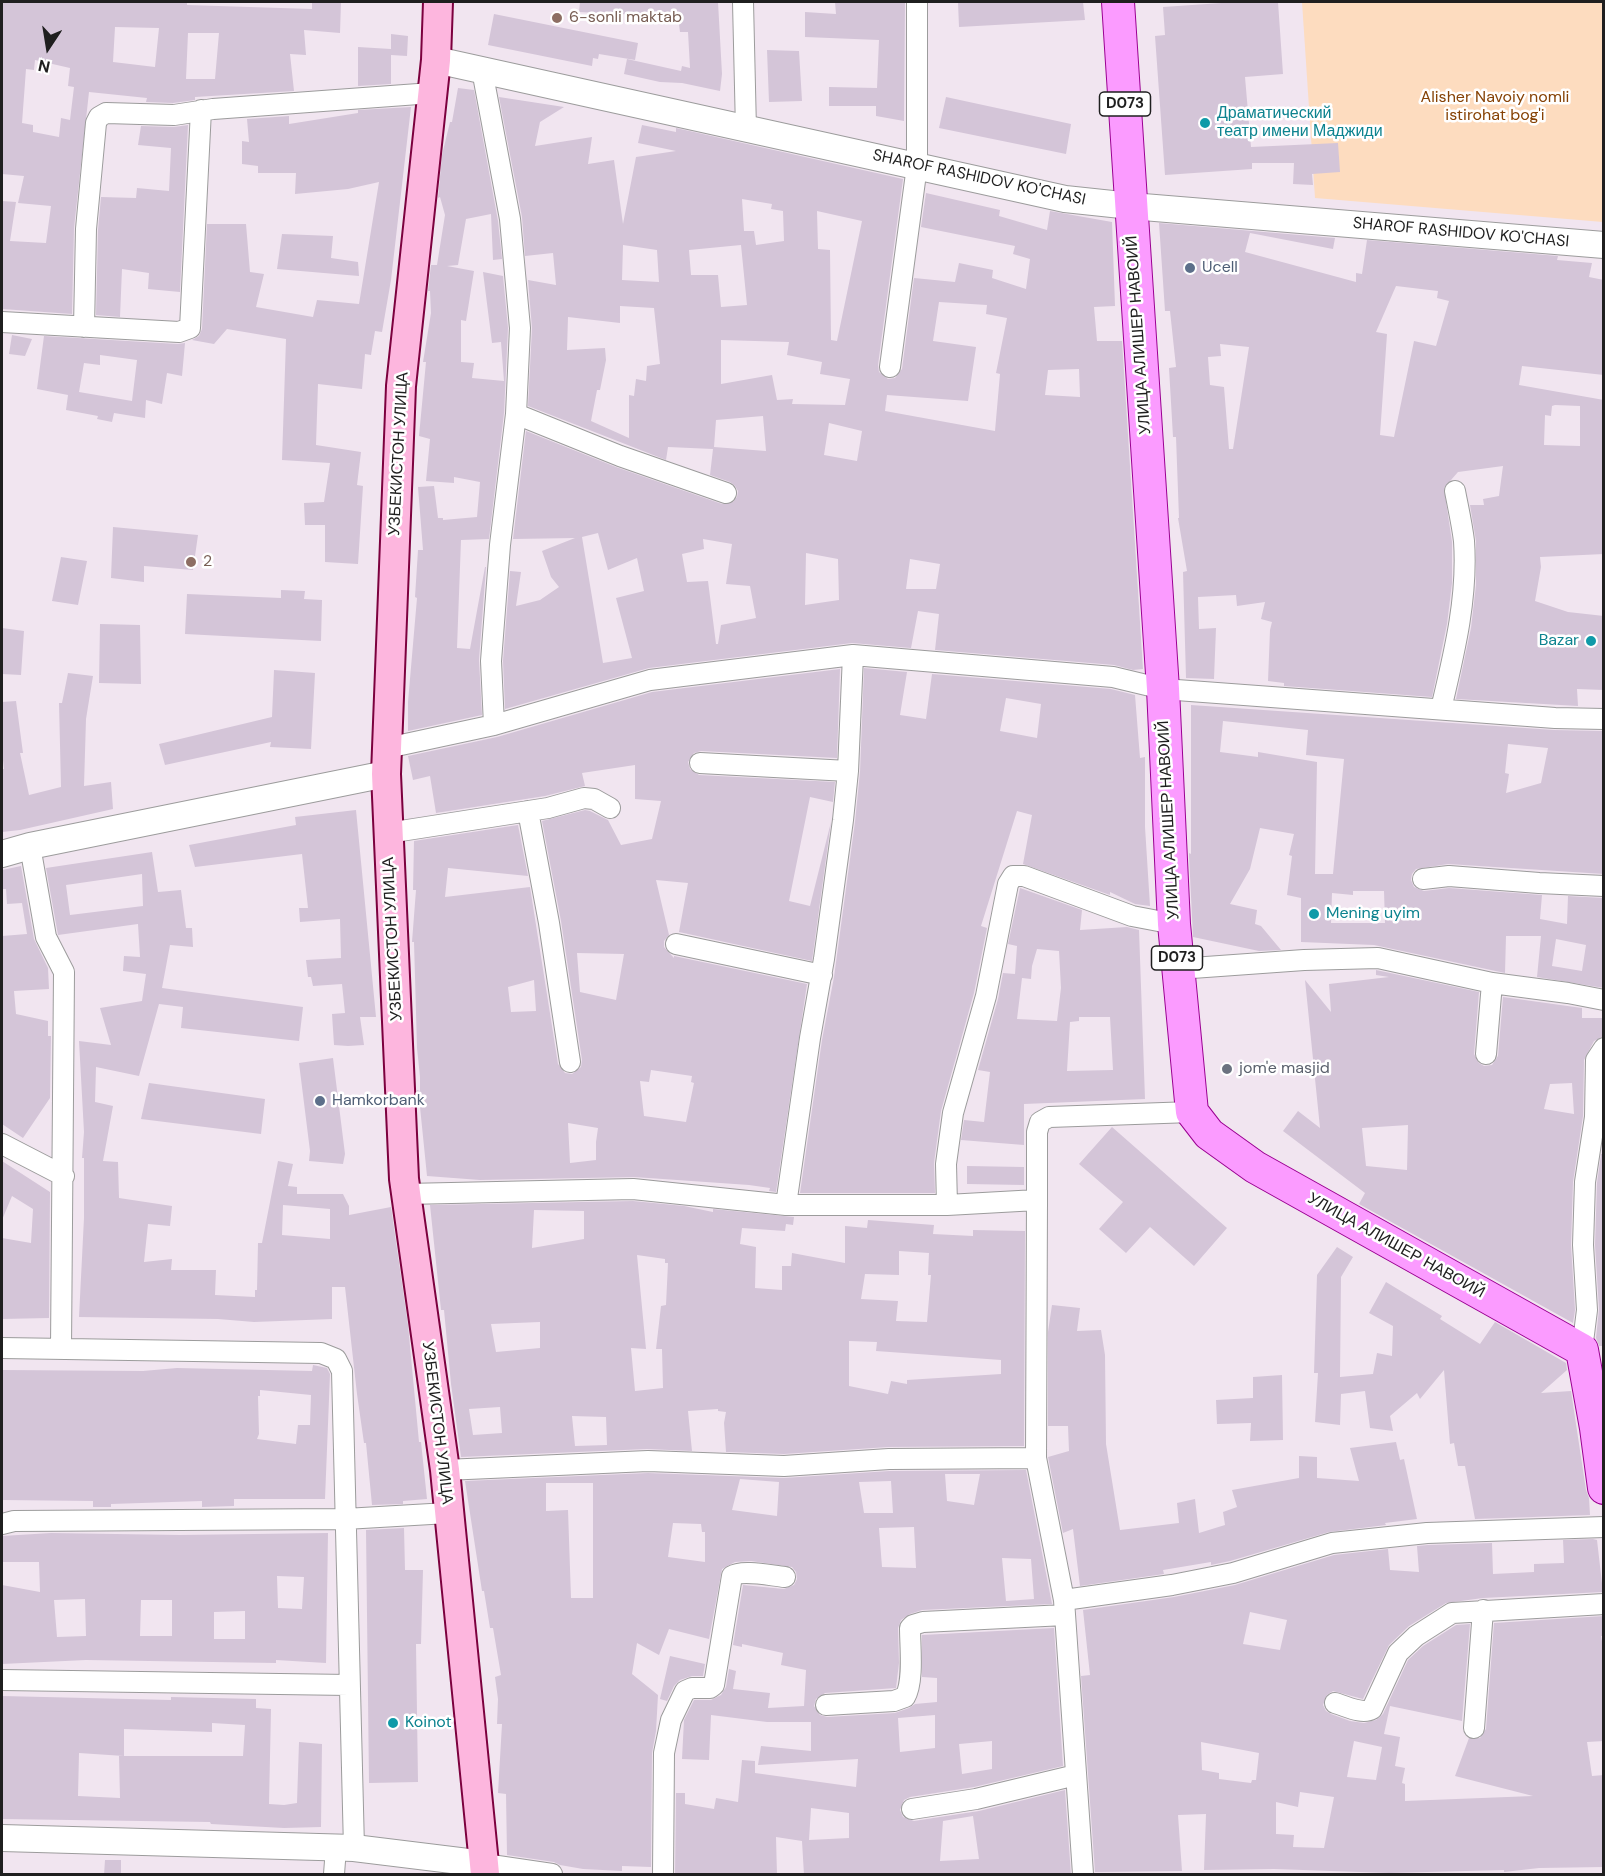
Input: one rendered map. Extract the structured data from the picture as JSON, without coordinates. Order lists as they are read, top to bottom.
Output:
{
  "streets": {
    "main road": ["D073", "УЛИЦА АЛИШЕР НАВОИЙ", "УЗБЕКИСТОН УЛИЦА"],
    "street": ["SHAROF RASHIDOV KO'CHASI"]
  },
  "crossings": [
    ["SHAROF RASHIDOV KO'CHASI", "УЛИЦА АЛИШЕР НАВОИЙ"],
    ["SHAROF RASHIDOV KO'CHASI", "УЗБЕКИСТОН УЛИЦА"]
  ],
  "parks": ["Alisher Navoiy nomli istirohat bog'i"],
  "places": [
    "6-sonli maktab",
    "Драматический театр имени Маджиди",
    "Ucell",
    "2",
    "Bazar",
    "Mening uyim",
    "jom'e masjid",
    "Hamkorbank",
    "Koinot"
  ],
  "north": "bottom"
}
